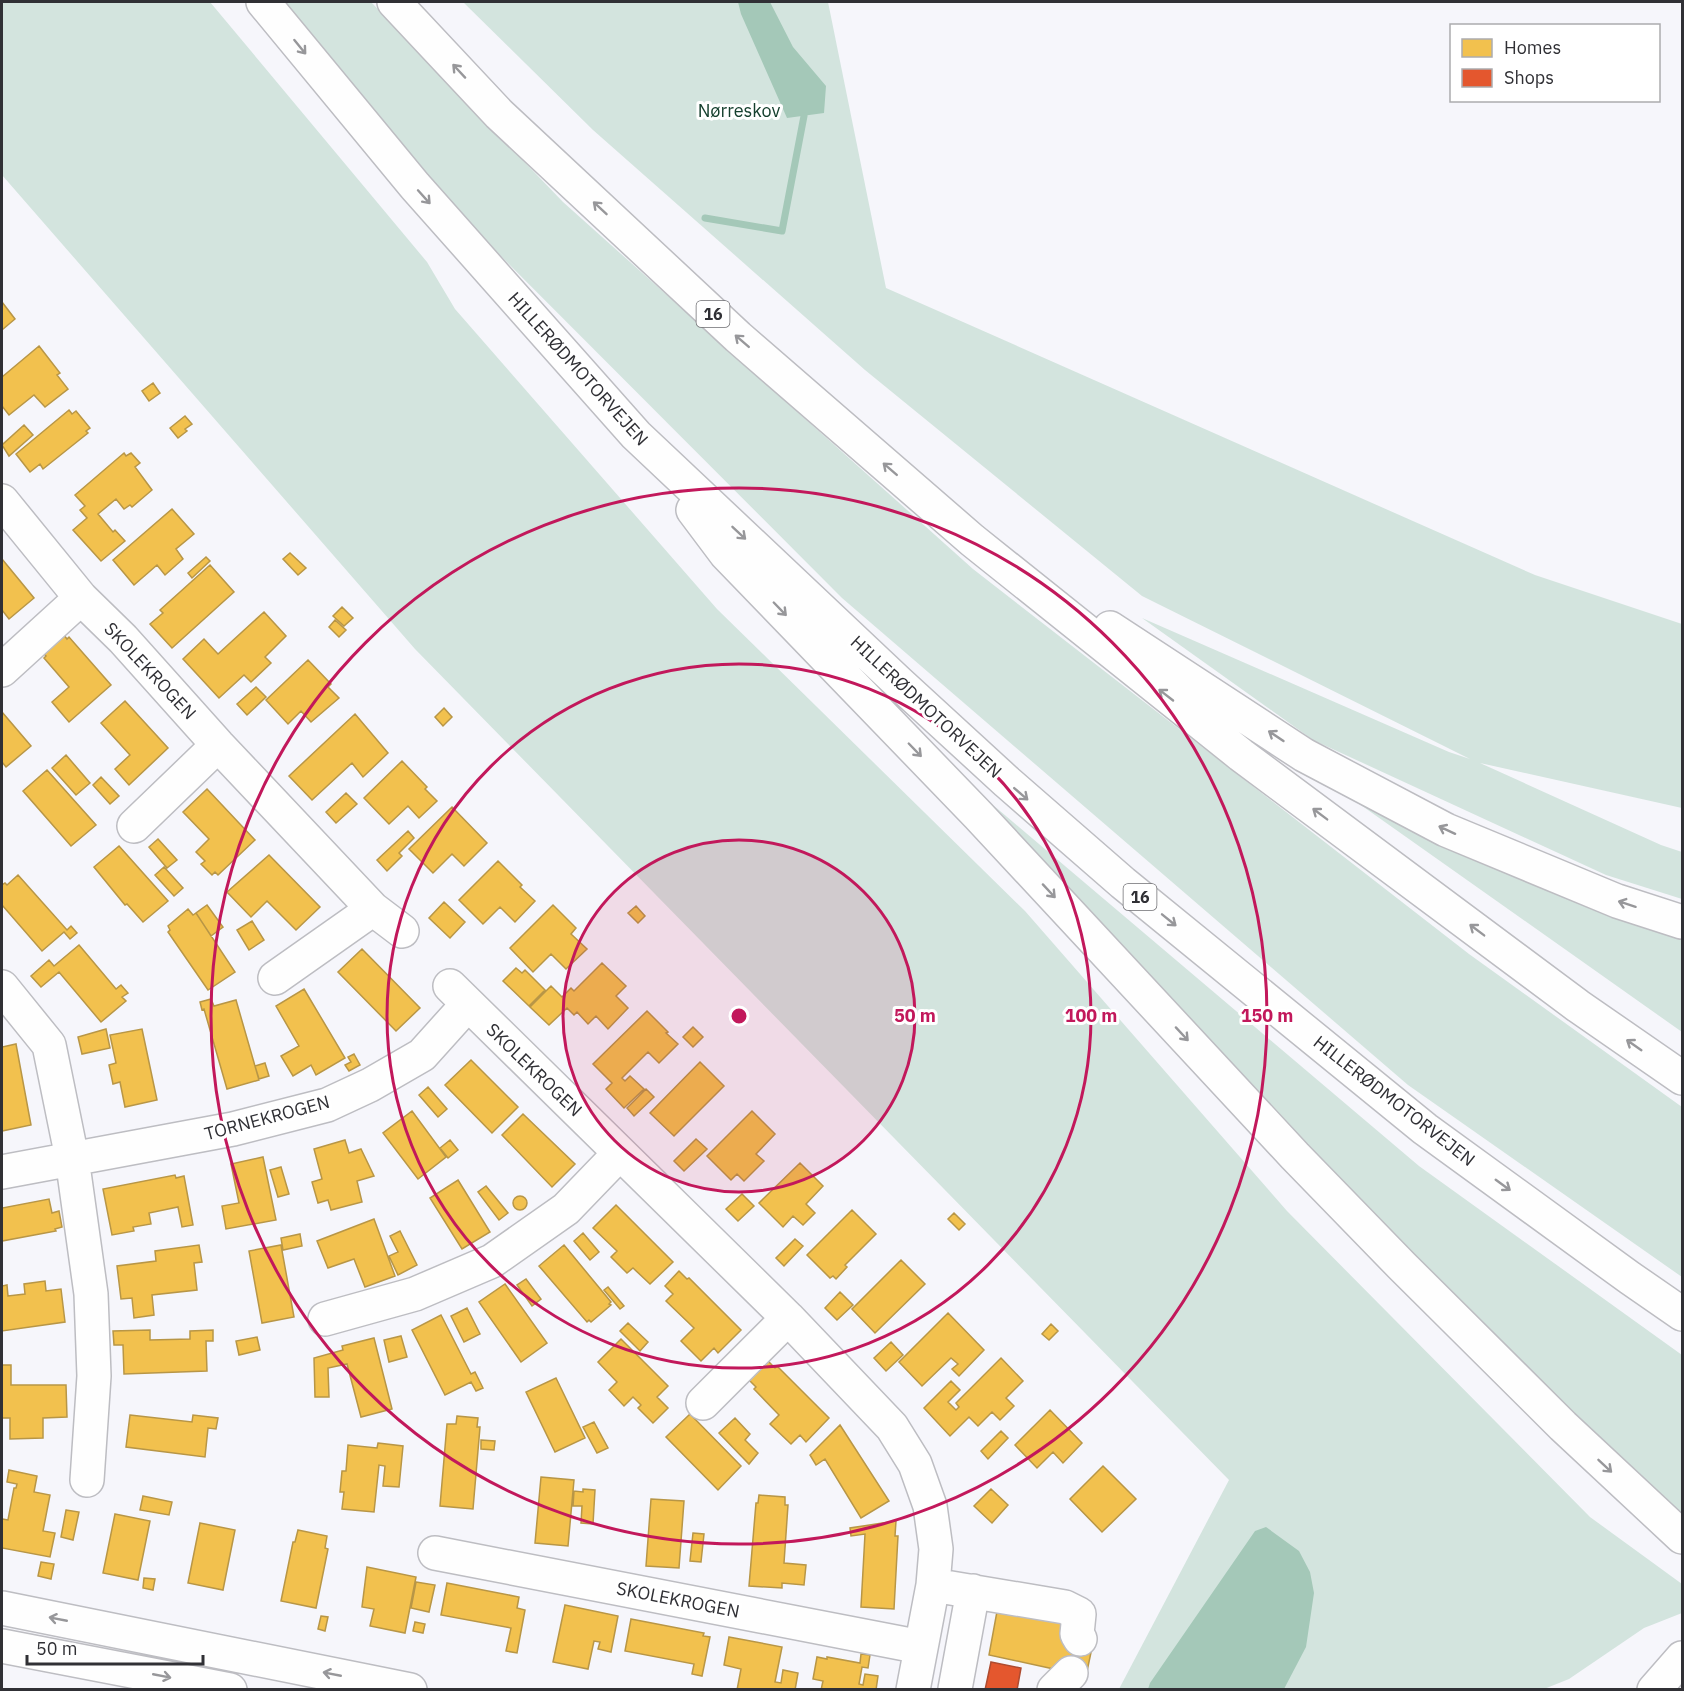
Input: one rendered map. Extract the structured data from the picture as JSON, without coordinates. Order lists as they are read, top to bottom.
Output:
{
  "streets": {
    "main road": [
      "16",
      "HILLERØDMOTORVEJEN",
      "SKOLEKROGEN",
      "TORNEKROGEN"
    ]
  },
  "crossings": [
    ["SKOLEKROGEN", "TORNEKROGEN"]
  ],
  "parks": ["Nørreskov"],
  "legend": ["Homes", "Shops"],
  "scale_bar": "50 m",
  "rings": ["50 m", "100 m", "150 m"]
}
